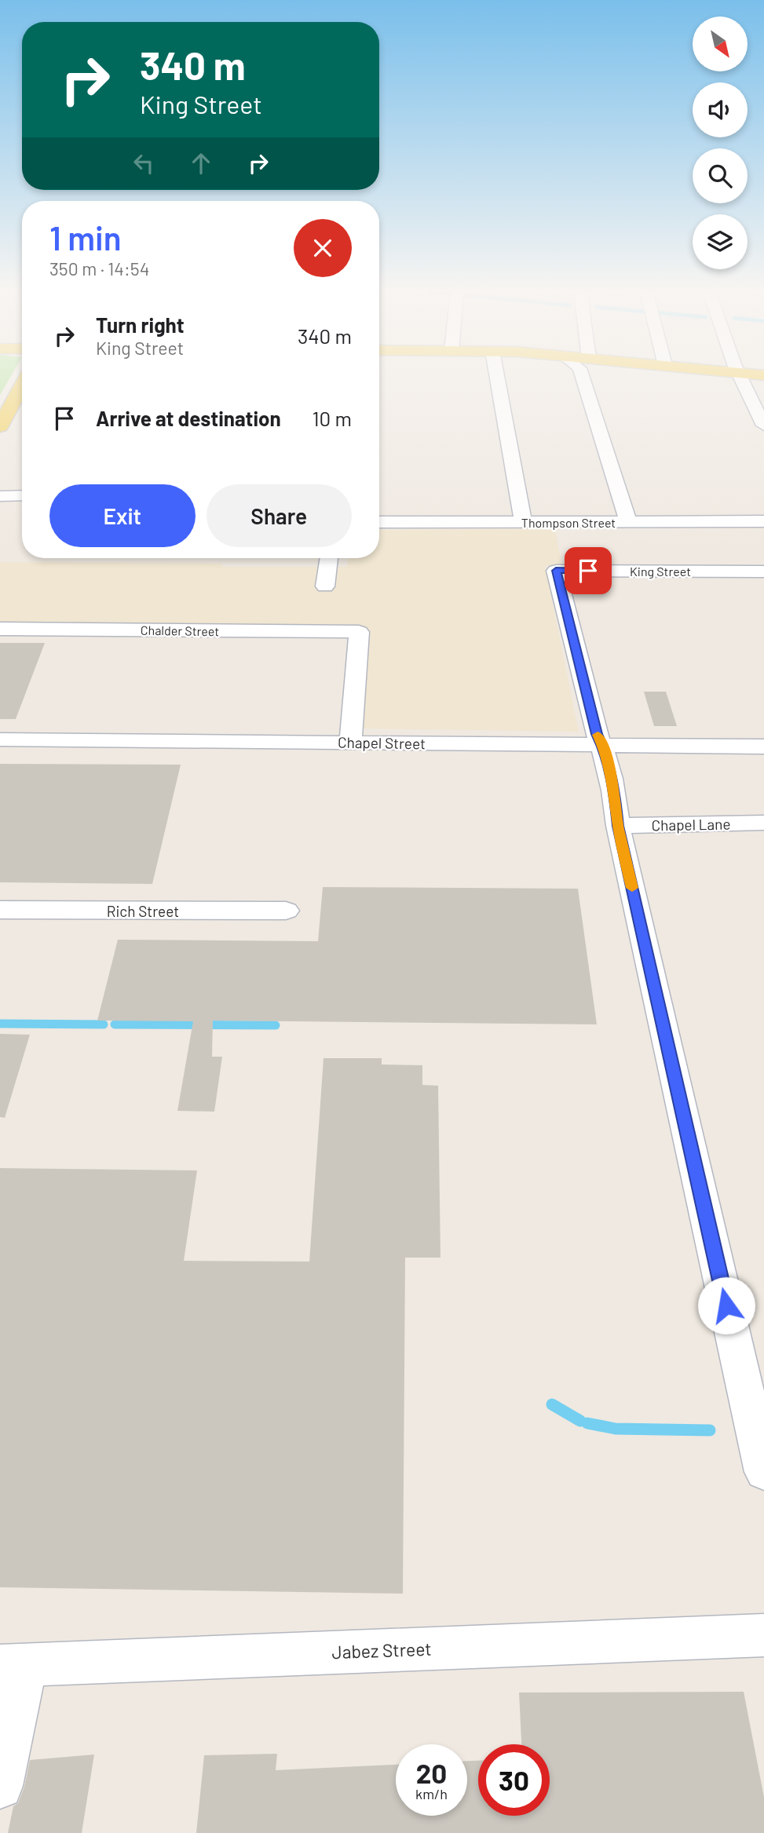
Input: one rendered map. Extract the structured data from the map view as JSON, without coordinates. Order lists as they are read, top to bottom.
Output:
{
  "streets": {
    "street": [
      "Thompson Street",
      "King Street",
      "Chalder Street",
      "Chapel Street",
      "Chapel Lane",
      "Rich Street",
      "Jabez Street"
    ]
  },
  "crossings": [
    ["King Street", "Chapel Street"],
    ["Chalder Street", "Chapel Street"]
  ],
  "north": "bottom right",
  "page": {
    "turn": ["340 m", "King Street"],
    "heading": ["1 min", "350 m · 14:54"],
    "list": [
      {
        "name": "Turn right",
        "note": "King Street",
        "value": "340 m"
      },
      {
        "name": "Arrive at destination",
        "value": "10 m"
      }
    ],
    "buttons": ["Exit", "Share"],
    "speed": "20 km/h",
    "limit": "30"
  }
}
